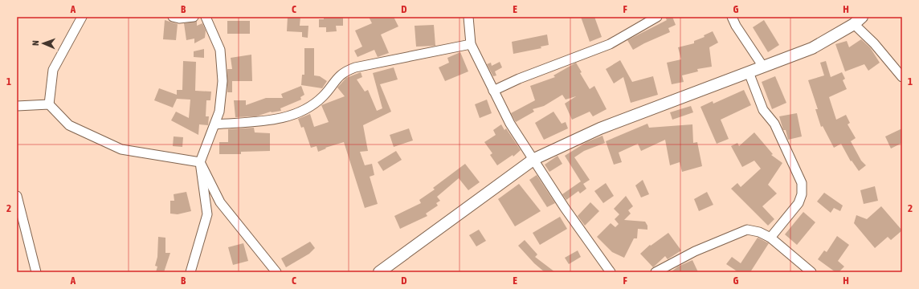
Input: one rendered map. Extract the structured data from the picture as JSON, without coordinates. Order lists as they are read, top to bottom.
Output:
{
  "north": "left",
  "grid": {
    "columns": [
      "A",
      "B",
      "C",
      "D",
      "E",
      "F",
      "G",
      "H"
    ],
    "rows": ["1", "2"]
  }
}
